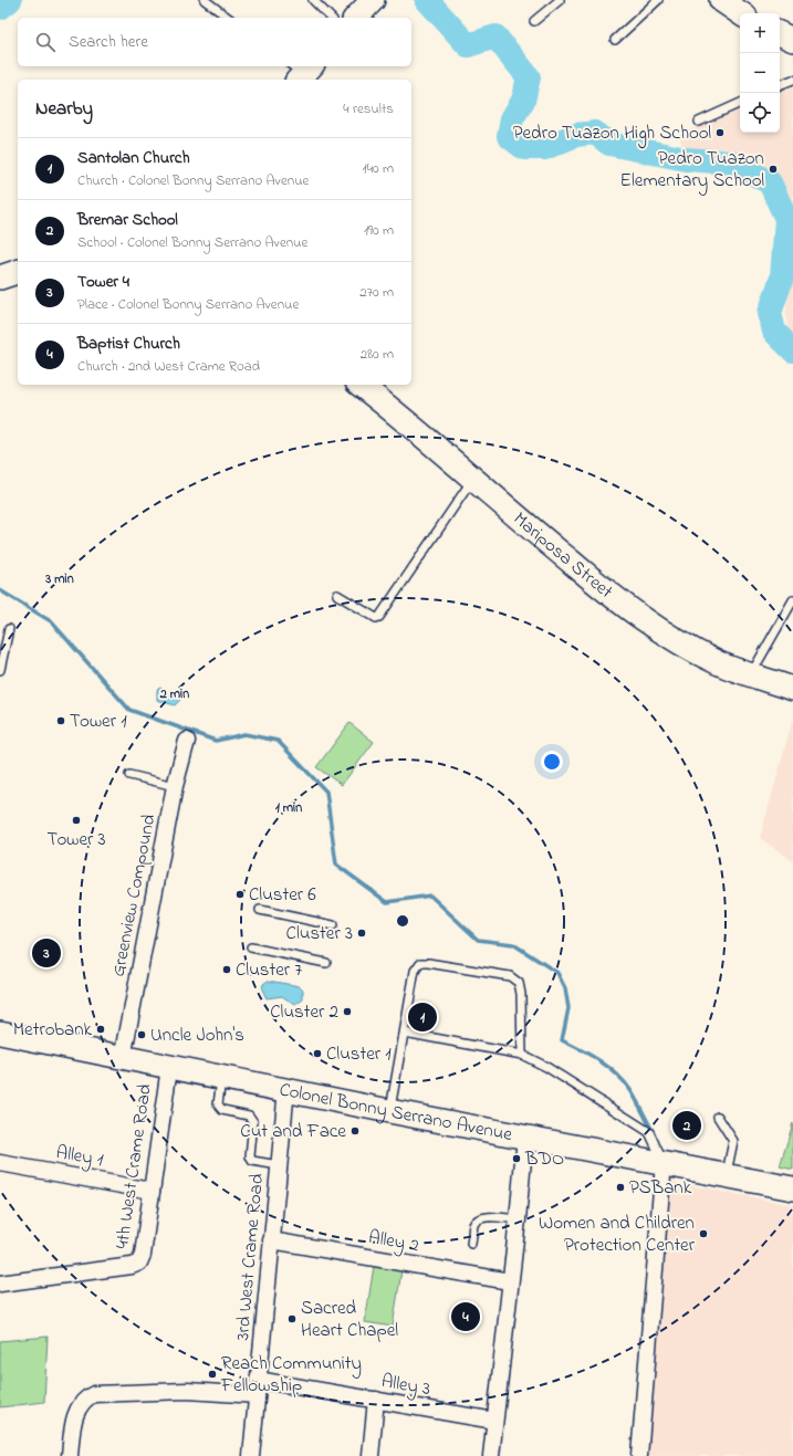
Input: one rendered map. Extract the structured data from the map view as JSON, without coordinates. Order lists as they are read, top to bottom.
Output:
{
  "streets": {
    "main road": ["Mariposa Street", "Colonel Bonny Serrano Avenue"],
    "street": [
      "Greenview Compound",
      "Alley 1",
      "4th West Crame Road",
      "Alley 2",
      "3rd West Crame Road",
      "Alley 3"
    ]
  },
  "crossings": [
    ["Greenview Compound", "Colonel Bonny Serrano Avenue"],
    ["Colonel Bonny Serrano Avenue", "4th West Crame Road"],
    ["Colonel Bonny Serrano Avenue", "3rd West Crame Road"],
    ["Alley 1", "4th West Crame Road"],
    ["Alley 2", "3rd West Crame Road"],
    ["3rd West Crame Road", "Alley 3"]
  ],
  "places": [
    "Pedro Tuazon High School",
    "Pedro Tuazon Elementary School",
    "Tower 1",
    "Tower 3",
    "Cluster 6",
    "Cluster 3",
    "Cluster 7",
    "Cluster 2",
    "Metrobank",
    "Uncle John's",
    "Cluster 1",
    "Cut and Face",
    "BDO",
    "PSBank",
    "Women and Children Protection Center",
    "Sacred Heart Chapel",
    "Reach Community Fellowship"
  ],
  "page": {
    "map_buttons": ["+", "−"],
    "search": "Search here",
    "heading": ["Nearby", "4 results"],
    "list": [
      {
        "mark": "1",
        "name": "Santolan Church",
        "note": "Church · Colonel Bonny Serrano Avenue",
        "value": "140 m"
      },
      {
        "mark": "2",
        "name": "Bremar School",
        "note": "School · Colonel Bonny Serrano Avenue",
        "value": "190 m"
      },
      {
        "mark": "3",
        "name": "Tower 4",
        "note": "Place · Colonel Bonny Serrano Avenue",
        "value": "270 m"
      },
      {
        "mark": "4",
        "name": "Baptist Church",
        "note": "Church · 2nd West Crame Road",
        "value": "280 m"
      }
    ],
    "pins": [
      "3",
      "1",
      "2",
      "4"
    ]
  },
  "rings": ["3 min", "2 min", "1 min"]
}
